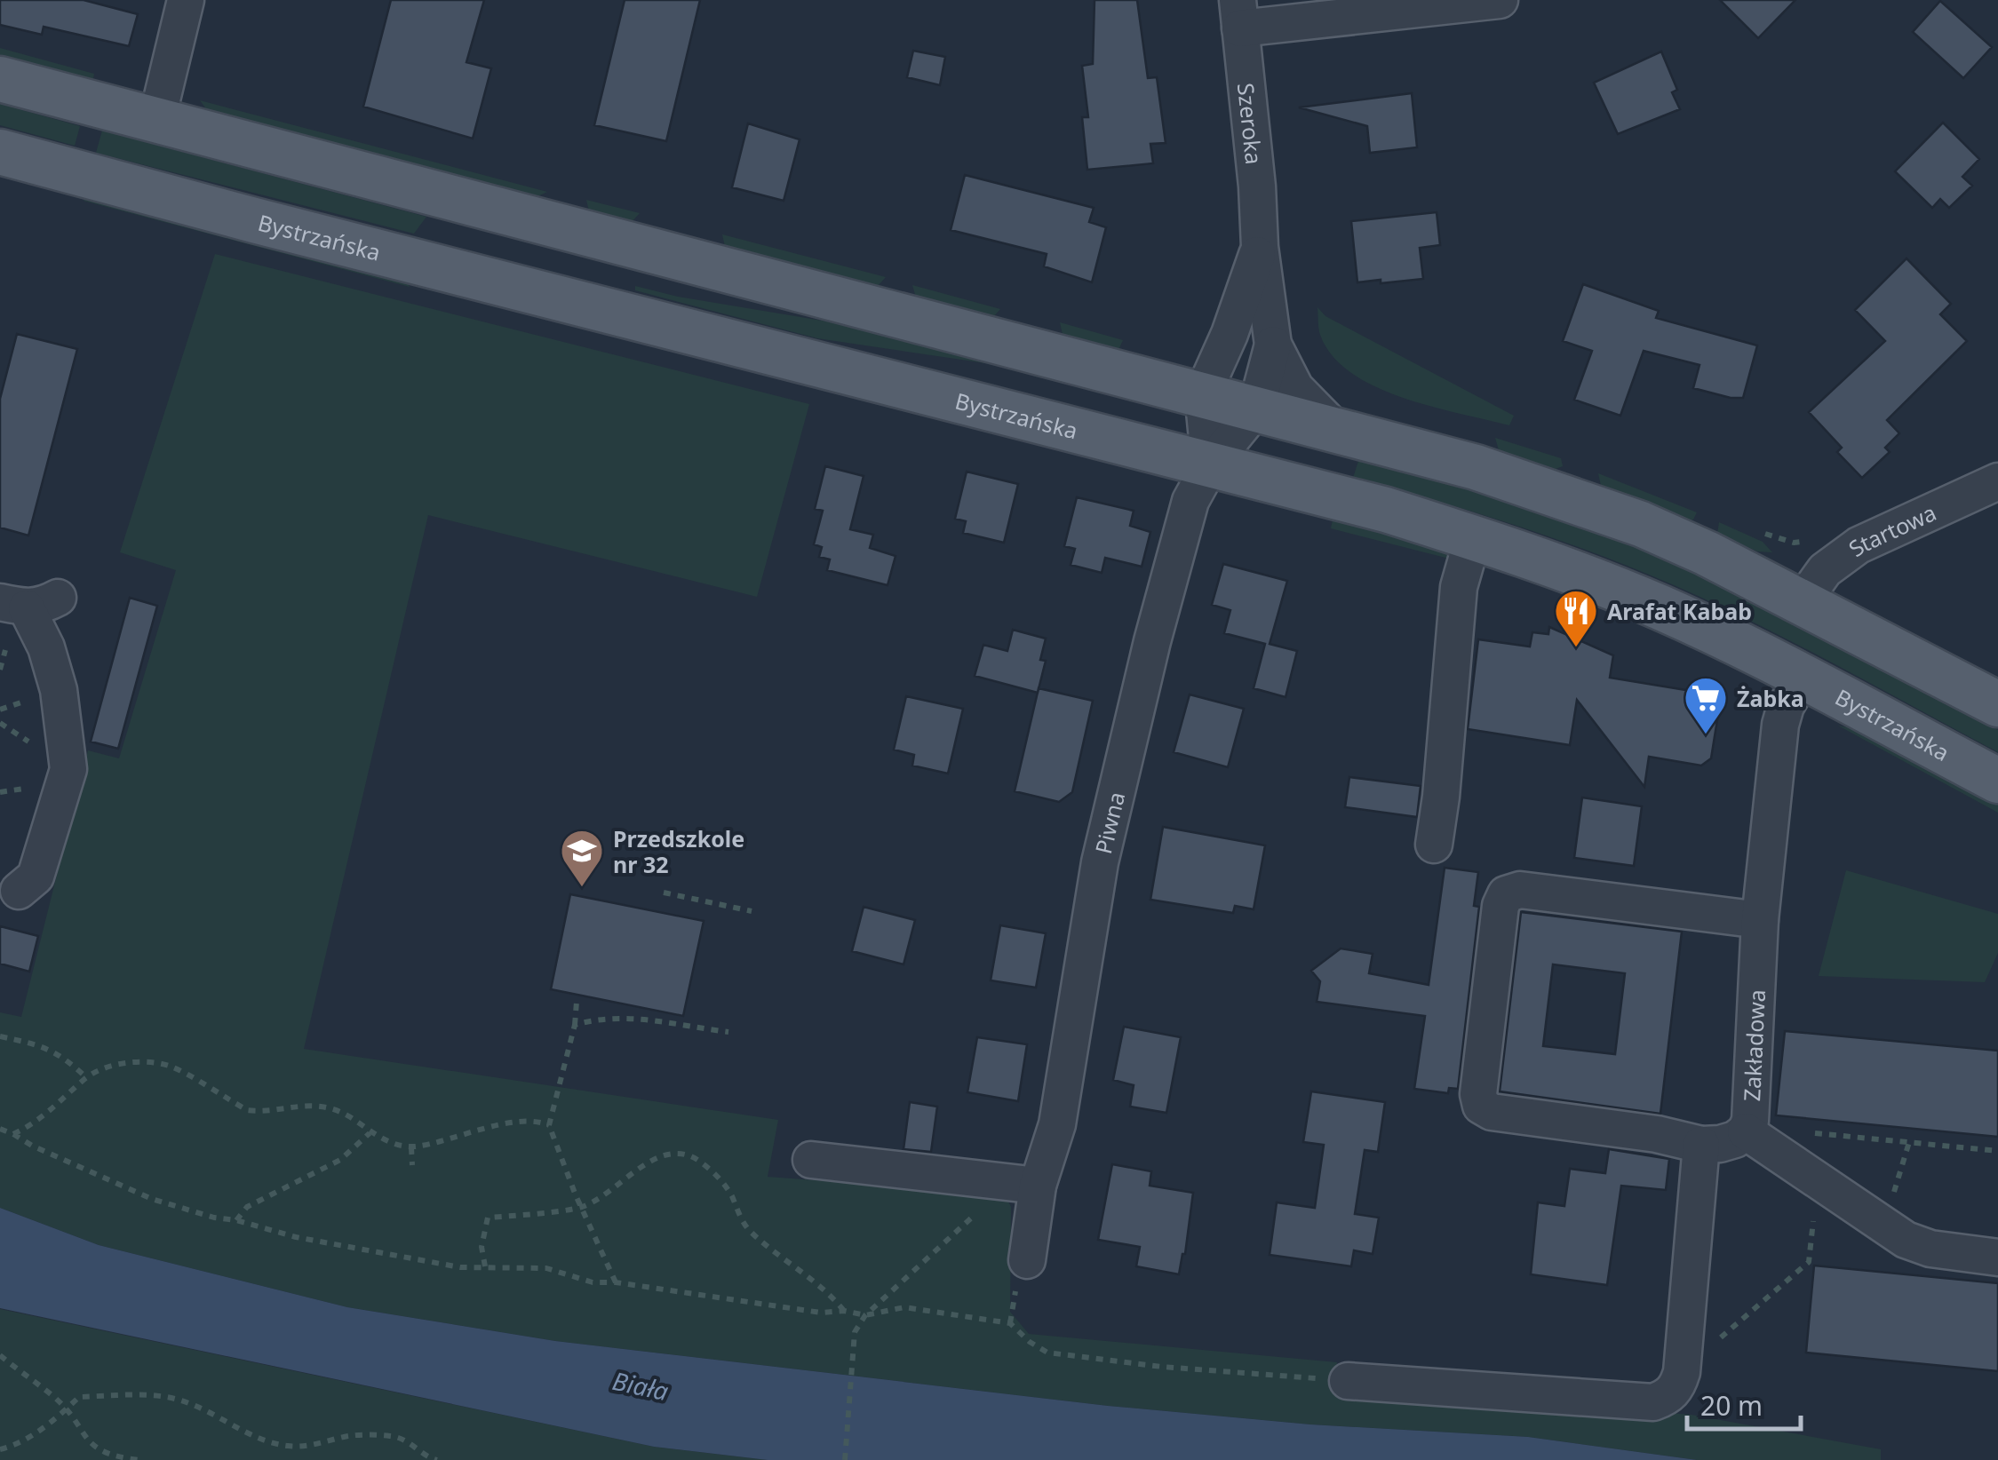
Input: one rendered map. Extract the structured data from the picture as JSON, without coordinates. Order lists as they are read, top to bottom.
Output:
{
  "streets": {
    "main road": ["Bystrzańska"],
    "street": [
      "Szeroka",
      "Startowa",
      "Piwna",
      "Zakładowa"
    ]
  },
  "crossings": [
    ["Szeroka", "Bystrzańska"],
    ["Szeroka", "Piwna"],
    ["Bystrzańska", "Piwna"],
    ["Bystrzańska", "Zakładowa"]
  ],
  "water": ["Biała"],
  "places": {
    "restaurant": ["Arafat Kabab"],
    "supermarket": ["Żabka"],
    "school or university": ["Przedszkole nr 32"]
  },
  "scale_bar": "20 m"
}
